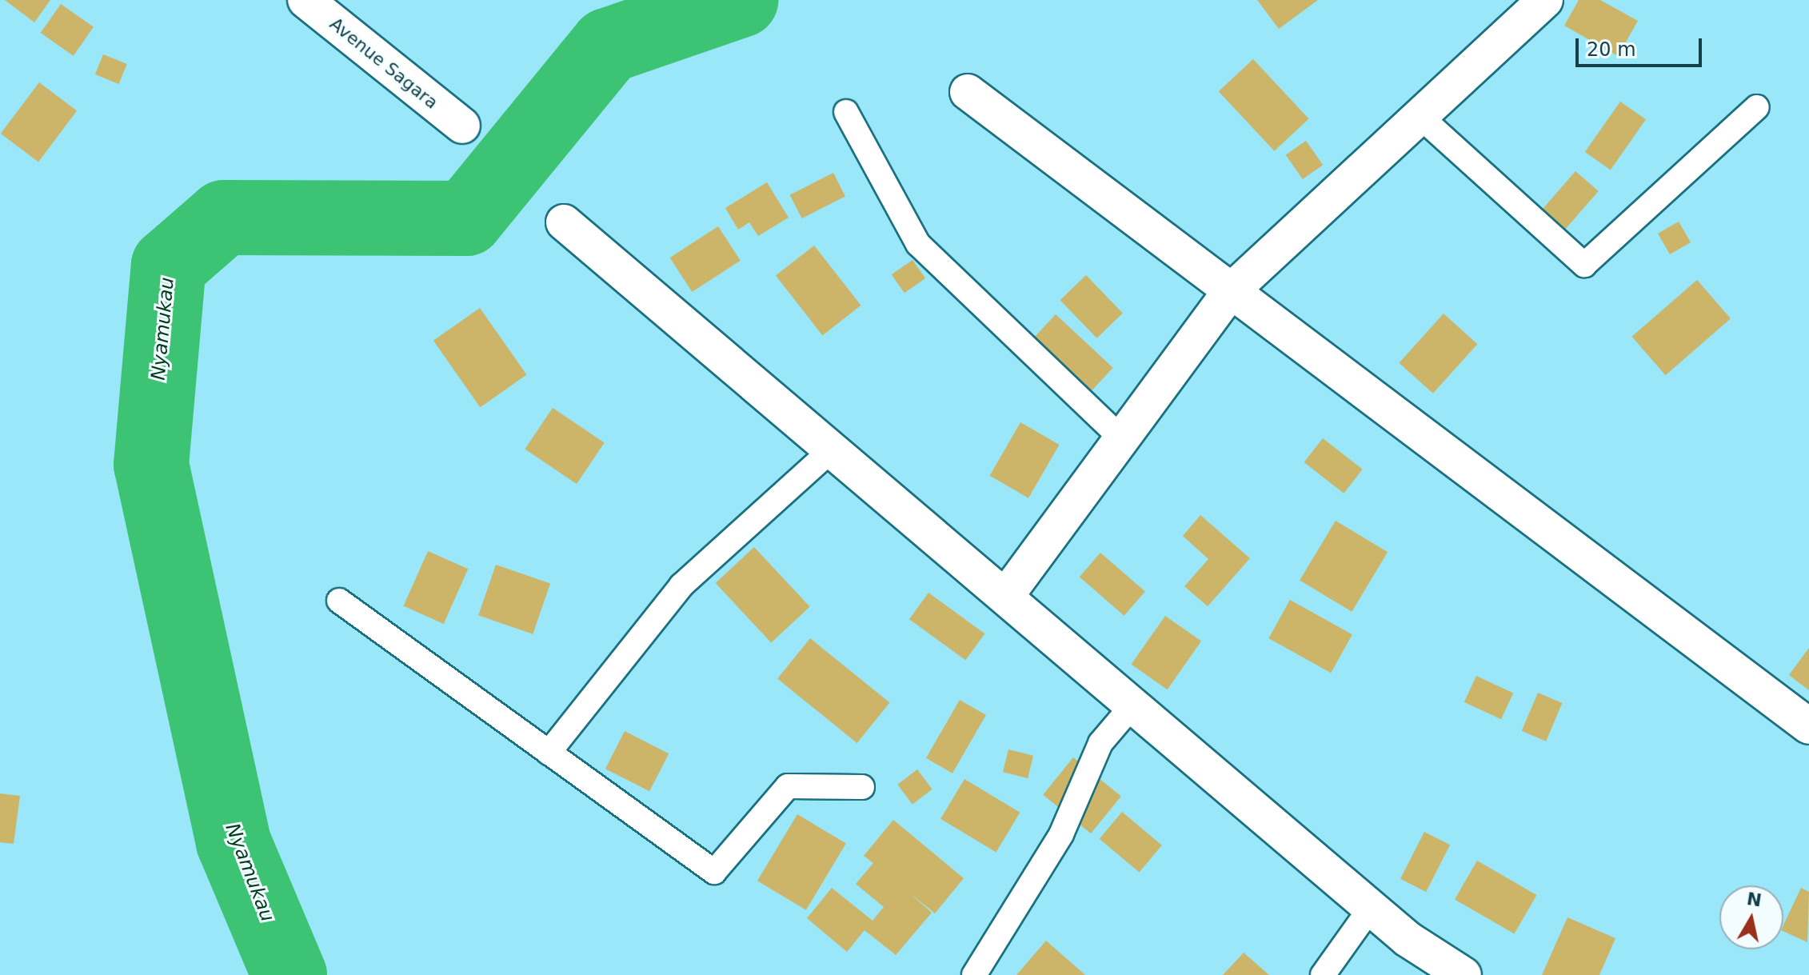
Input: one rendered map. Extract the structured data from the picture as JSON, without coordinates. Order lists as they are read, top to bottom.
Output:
{
  "streets": {
    "street": ["Avenue Sagara"]
  },
  "water": ["Nyamukau"],
  "scale_bar": "20 m",
  "north": "top"
}
